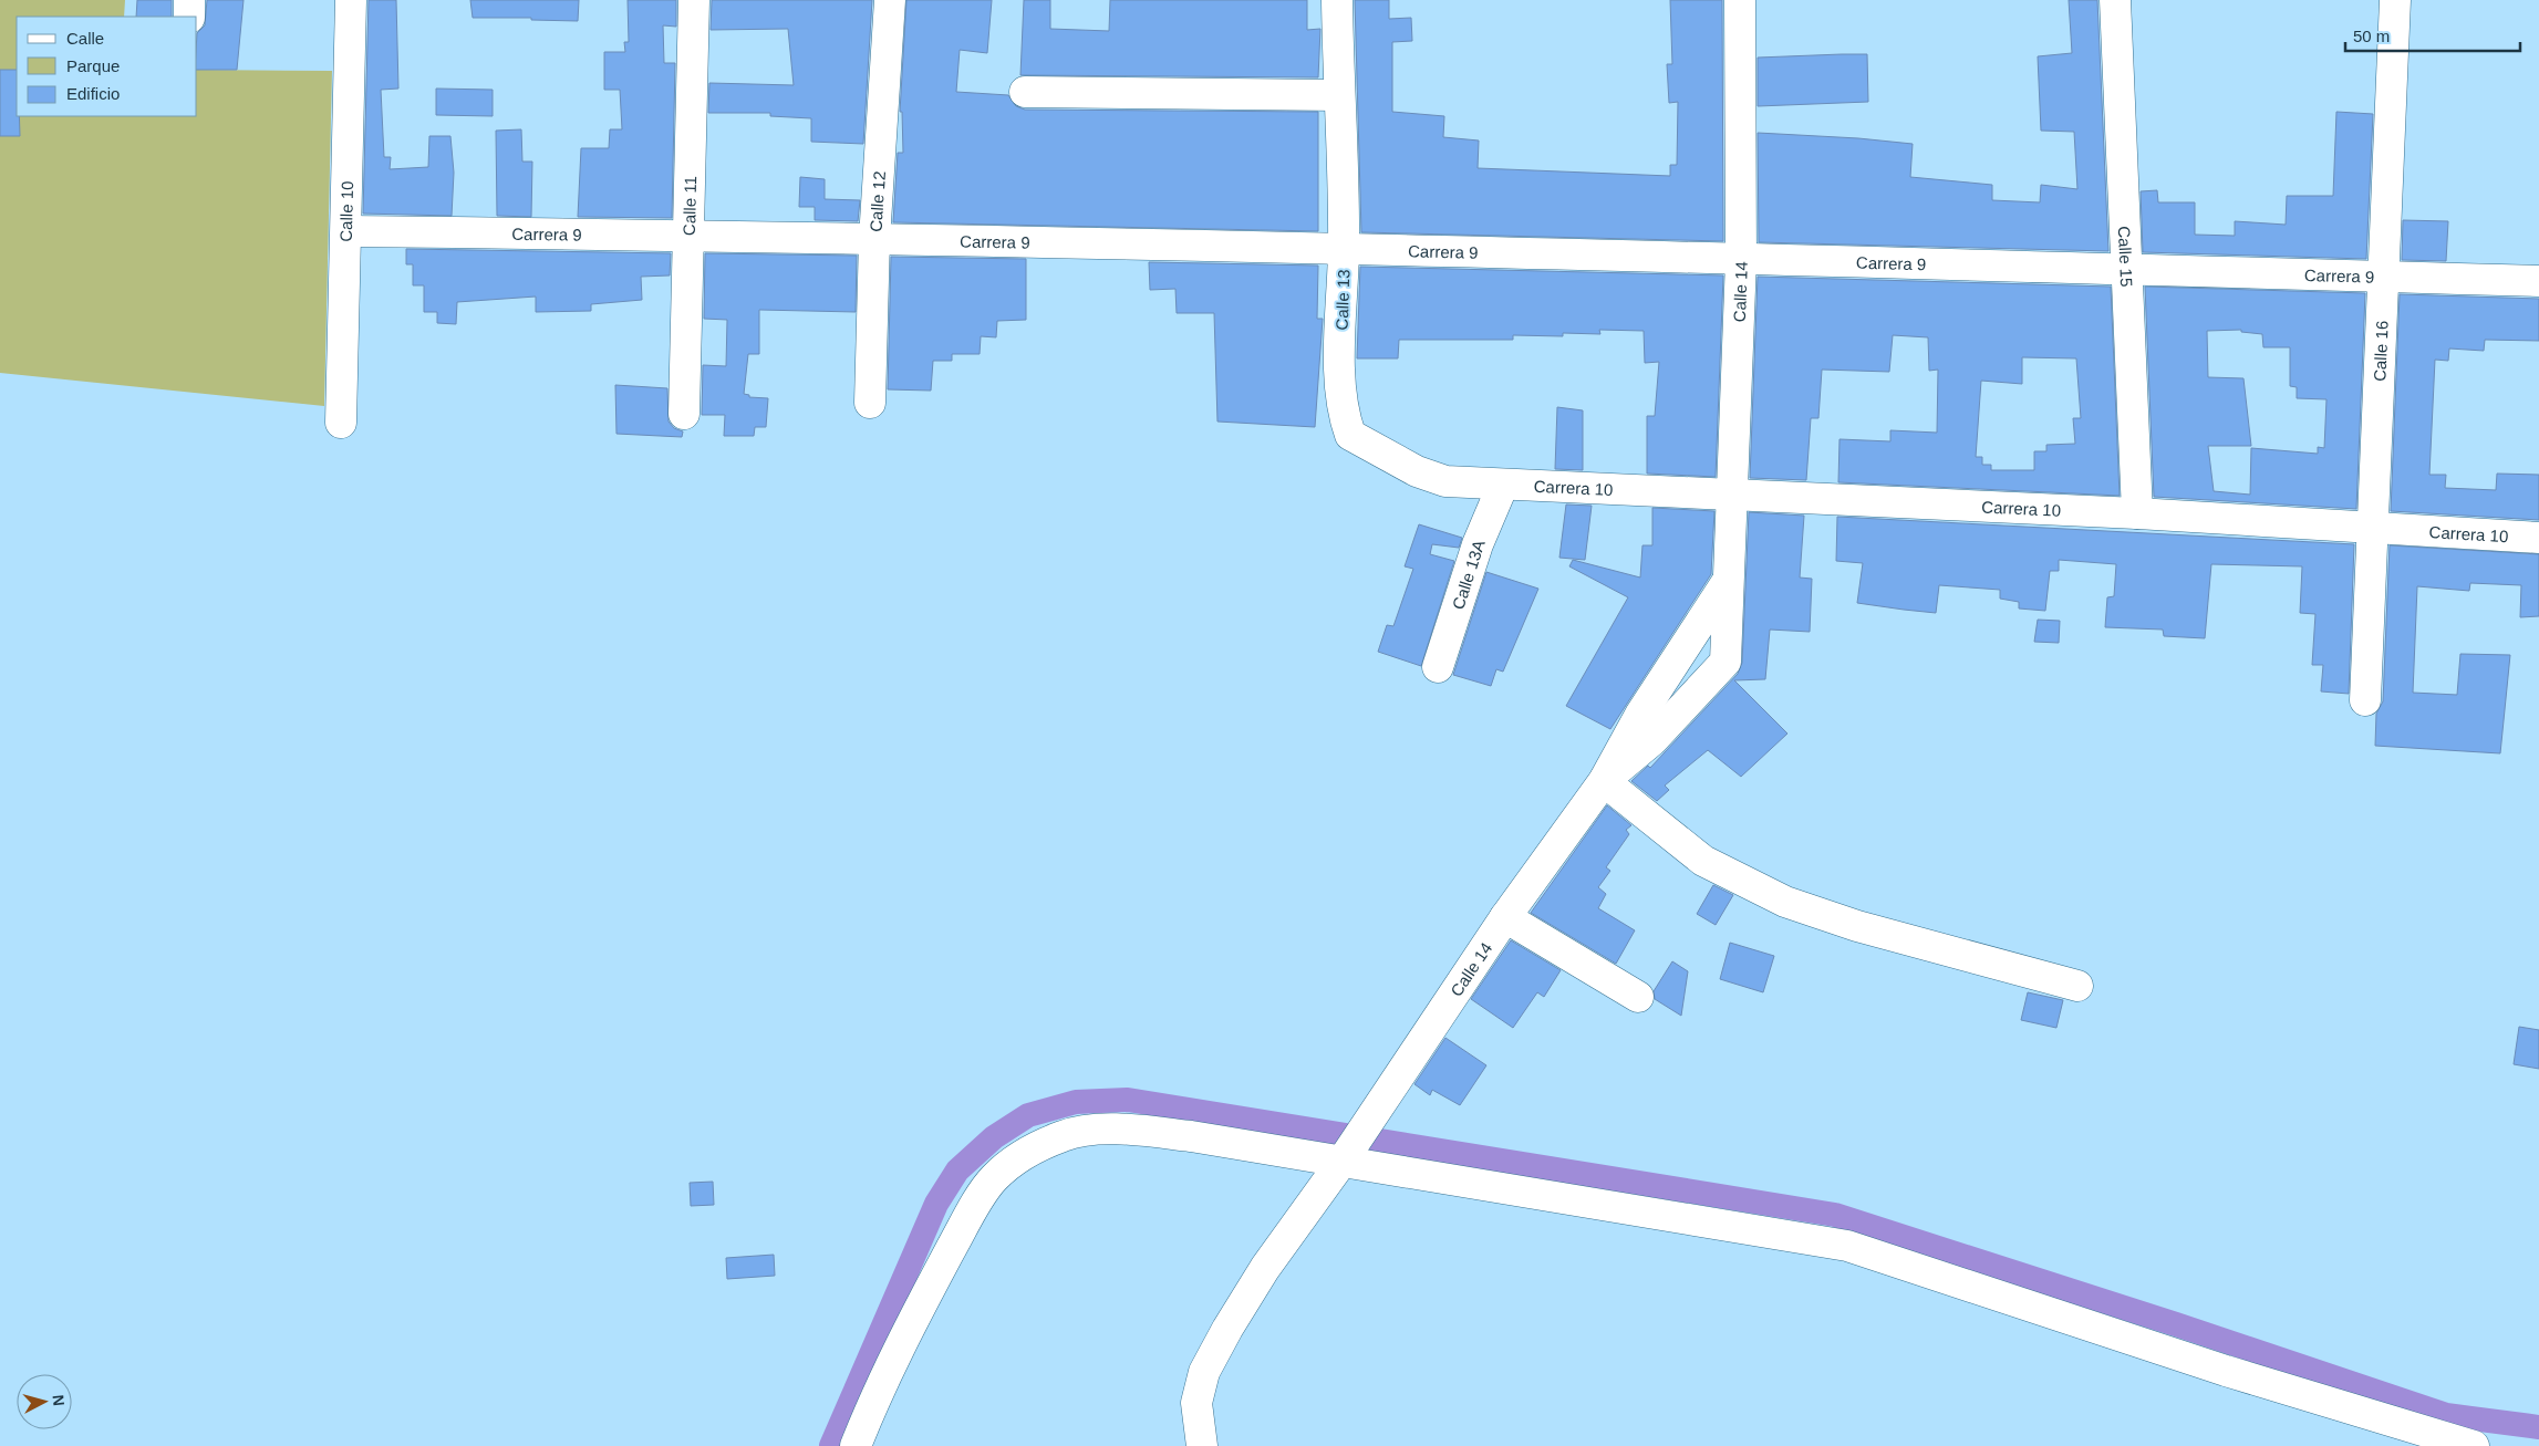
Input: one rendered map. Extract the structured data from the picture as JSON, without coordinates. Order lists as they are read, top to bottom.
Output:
{
  "streets": {
    "street": [
      "Calle 12",
      "Calle 11",
      "Calle 10",
      "Carrera 9",
      "Calle 15",
      "Calle 14",
      "Calle 13",
      "Calle 16",
      "Carrera 10",
      "Calle 13A"
    ]
  },
  "crossings": [
    ["Calle 12", "Carrera 9"],
    ["Calle 11", "Carrera 9"],
    ["Calle 10", "Carrera 9"],
    ["Carrera 9", "Calle 15"],
    ["Carrera 9", "Calle 14"],
    ["Carrera 9", "Calle 13"],
    ["Carrera 9", "Calle 16"],
    ["Calle 15", "Carrera 10"],
    ["Calle 14", "Carrera 10"],
    ["Calle 13", "Carrera 10"],
    ["Calle 13", "Calle 13A"],
    ["Calle 16", "Carrera 10"],
    ["Carrera 10", "Calle 13A"]
  ],
  "legend": ["Calle", "Parque", "Edificio"],
  "scale_bar": "50 m",
  "north": "right"
}
